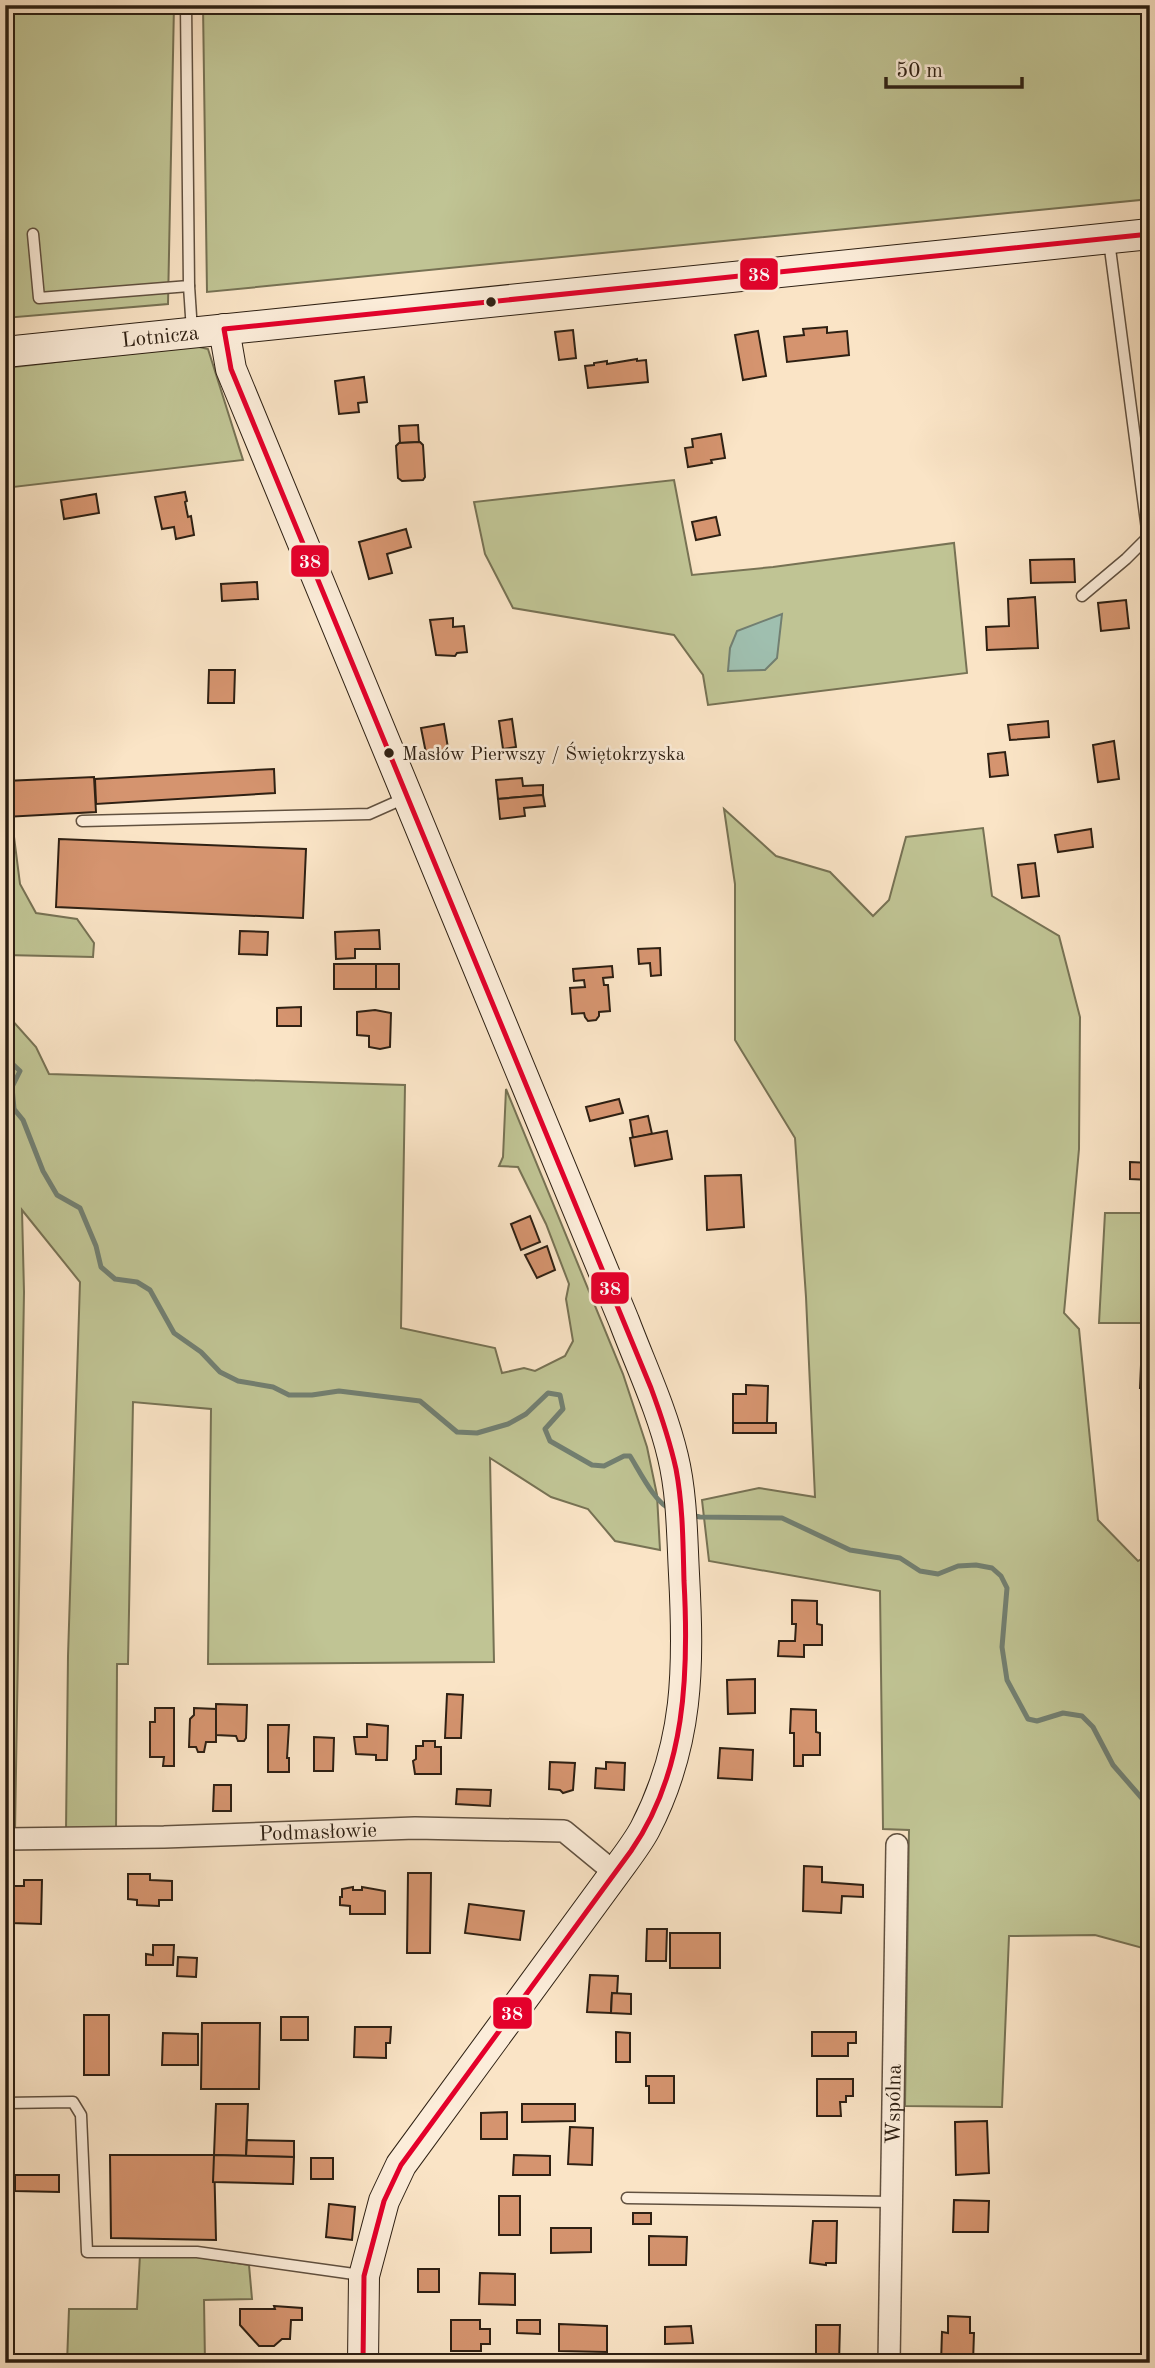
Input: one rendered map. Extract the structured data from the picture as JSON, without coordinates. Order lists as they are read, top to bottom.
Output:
{
  "streets": {
    "street": ["Lotnicza", "Podmasłowie", "Wspólna"]
  },
  "places": ["Masłów Pierwszy / Świętokrzyska"],
  "lines": ["transit line 38"],
  "scale_bar": "50 m"
}
